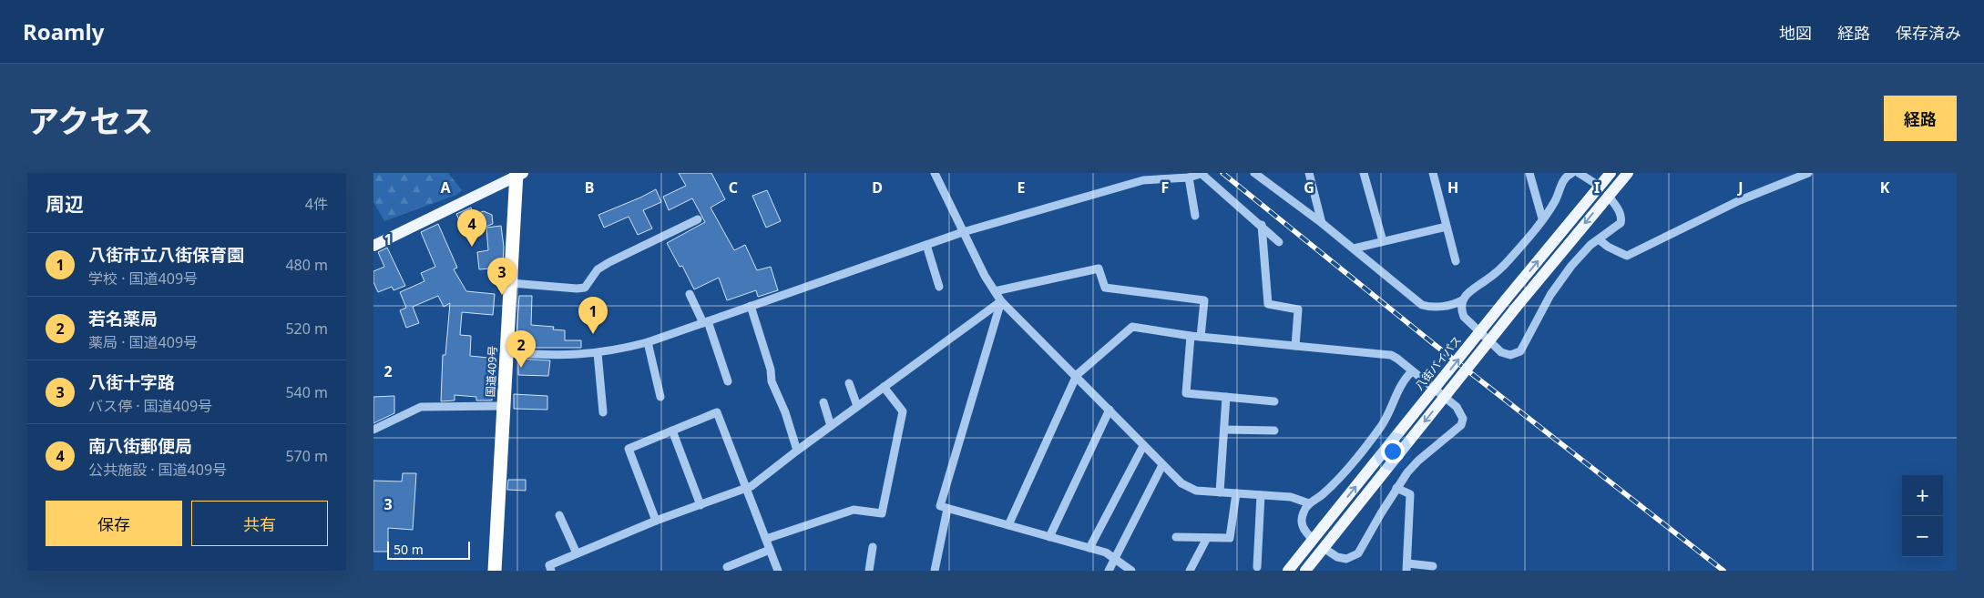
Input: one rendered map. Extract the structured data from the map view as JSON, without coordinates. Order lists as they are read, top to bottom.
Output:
{
  "streets": {
    "highway": ["国道409号"],
    "main road": ["八街バイパス"]
  },
  "scale_bar": "50 m",
  "page": {
    "header": "Roamly",
    "nav": ["地図", "経路", "保存済み"],
    "title": "アクセス",
    "buttons": [
      "経路",
      ["保存", "共有"]
    ],
    "heading": ["周辺", "4件"],
    "pins": [
      "4",
      "3",
      "1",
      "2"
    ],
    "list": [
      {
        "mark": "1",
        "name": "八街市立八街保育園",
        "note": "学校 · 国道409号",
        "value": "480 m"
      },
      {
        "mark": "2",
        "name": "若名薬局",
        "note": "薬局 · 国道409号",
        "value": "520 m"
      },
      {
        "mark": "3",
        "name": "八街十字路",
        "note": "バス停 · 国道409号",
        "value": "540 m"
      },
      {
        "mark": "4",
        "name": "南八街郵便局",
        "note": "公共施設 · 国道409号",
        "value": "570 m"
      }
    ],
    "map_buttons": ["+", "−"],
    "scale": "50 m"
  },
  "grid": {
    "columns": [
      "A",
      "B",
      "C",
      "D",
      "E",
      "F",
      "G",
      "H",
      "I",
      "J",
      "K"
    ],
    "rows": ["1", "2", "3"]
  }
}
